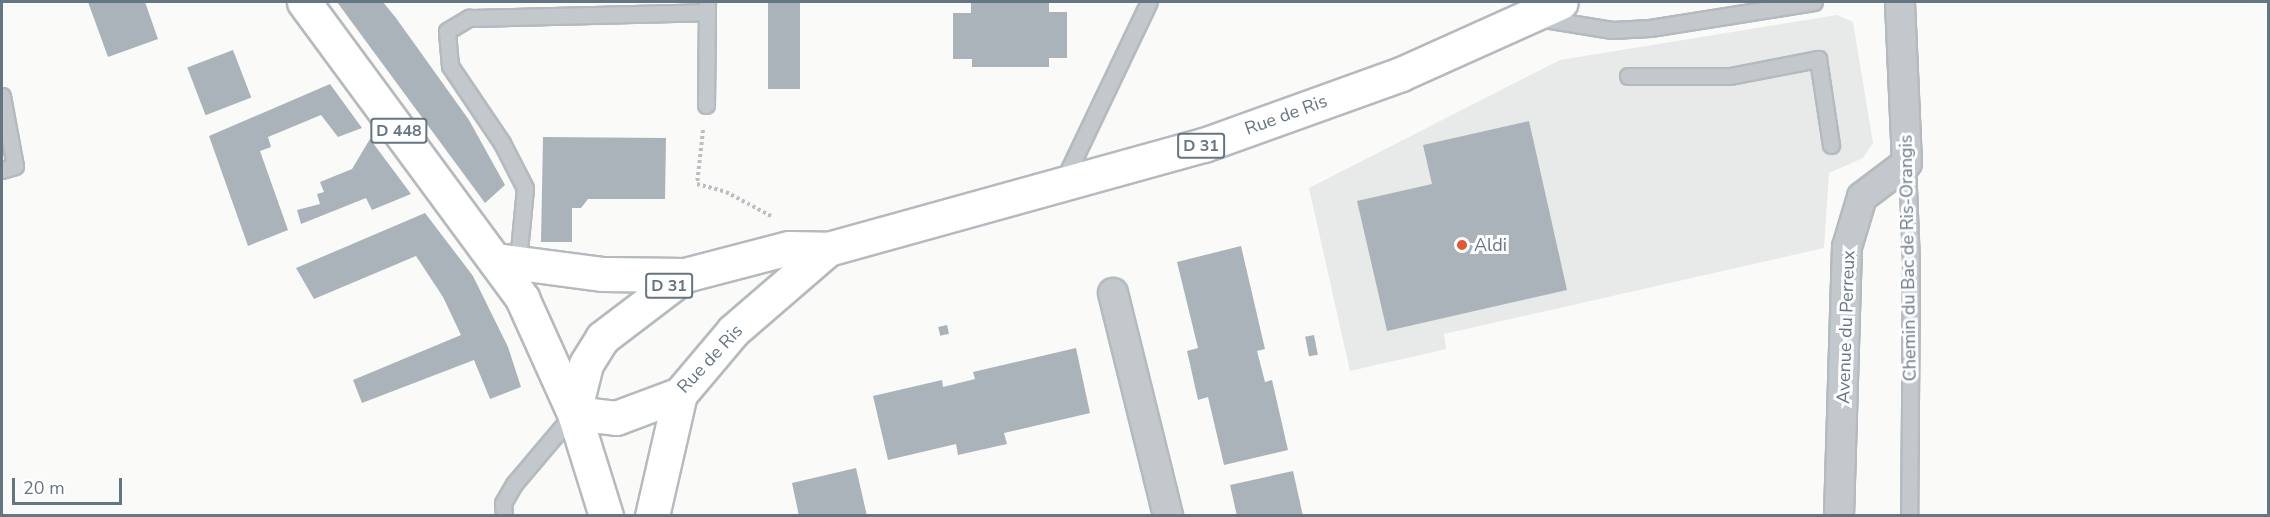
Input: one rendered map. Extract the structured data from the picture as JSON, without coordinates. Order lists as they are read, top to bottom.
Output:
{
  "streets": {
    "main road": ["Rue de Ris", "D 448", "D 31"],
    "street": ["Chemin du Bac de Ris-Orangis", "Avenue du Perreux"]
  },
  "crossings": [
    ["Rue de Ris", "D 448"],
    ["Chemin du Bac de Ris-Orangis", "Avenue du Perreux"]
  ],
  "places": ["Aldi"],
  "scale_bar": "20 m"
}
